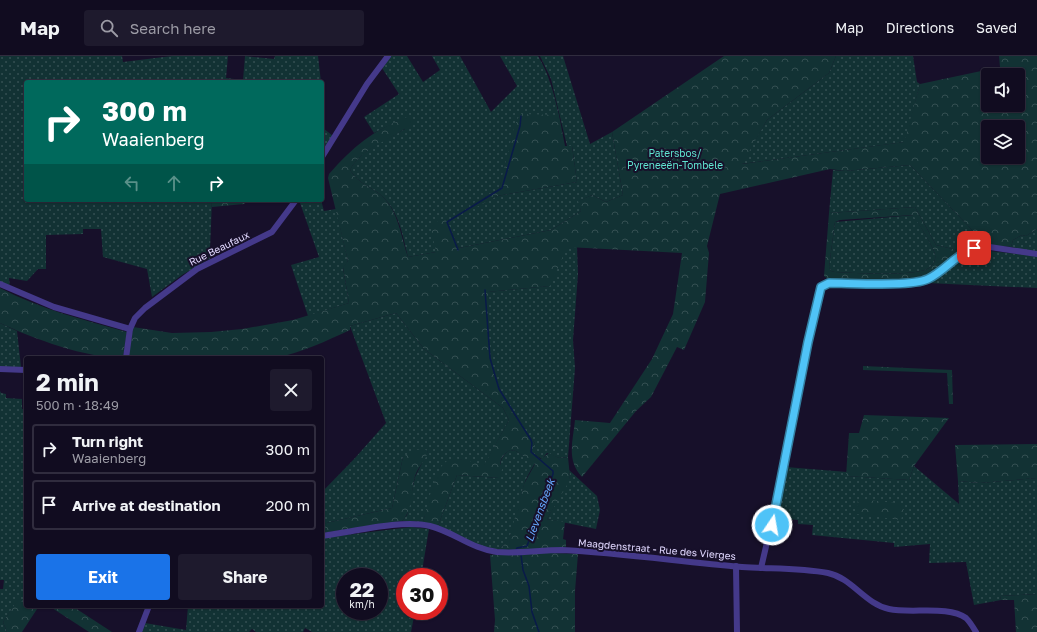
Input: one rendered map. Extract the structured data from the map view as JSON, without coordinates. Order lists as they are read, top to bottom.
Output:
{
  "streets": {
    "street": ["Rue Beaufaux", "Maagdenstraat - Rue des Vierges"]
  },
  "water": ["Lievensbeek"],
  "parks": ["Patersbos/ Pyreneeën-Tombele"],
  "page": {
    "header": "Map",
    "search": "Search here",
    "nav": ["Map", "Directions", "Saved"],
    "turn": ["300 m", "Waaienberg"],
    "heading": ["2 min", "500 m · 18:49"],
    "list": [
      {
        "name": "Turn right",
        "note": "Waaienberg",
        "value": "300 m"
      },
      {
        "name": "Arrive at destination",
        "value": "200 m"
      }
    ],
    "buttons": ["Exit", "Share"],
    "speed": "22 km/h",
    "limit": "30"
  }
}
